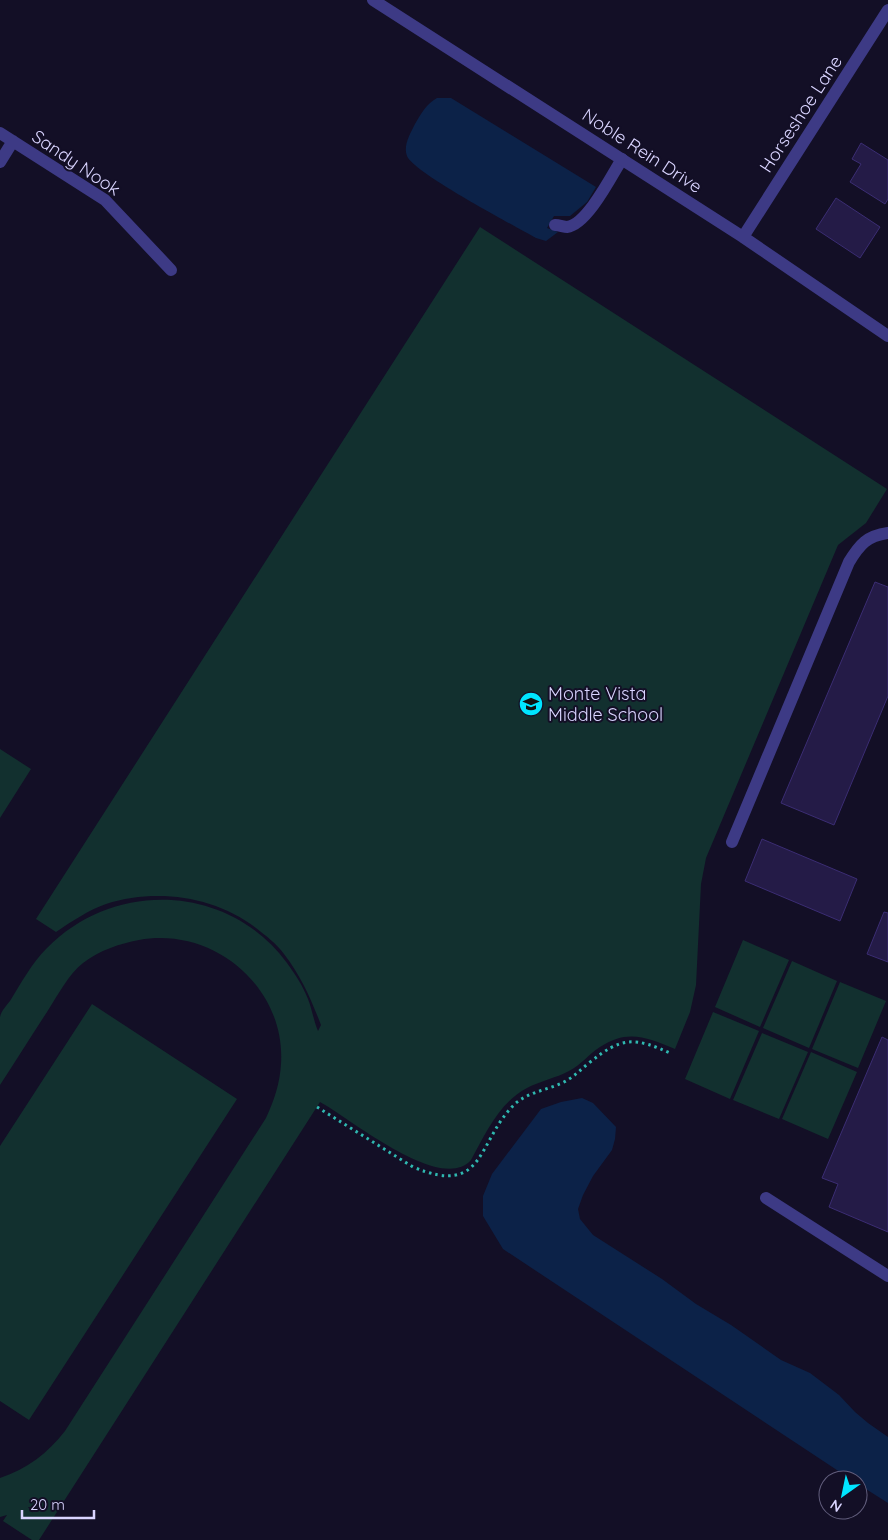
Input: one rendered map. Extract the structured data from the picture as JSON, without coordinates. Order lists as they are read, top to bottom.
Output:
{
  "streets": {
    "street": ["Horseshoe Lane", "Noble Rein Drive", "Sandy Nook"]
  },
  "crossings": [
    ["Horseshoe Lane", "Noble Rein Drive"]
  ],
  "places": {
    "school or university": ["Monte Vista Middle School"]
  },
  "scale_bar": "20 m",
  "north": "bottom left"
}
